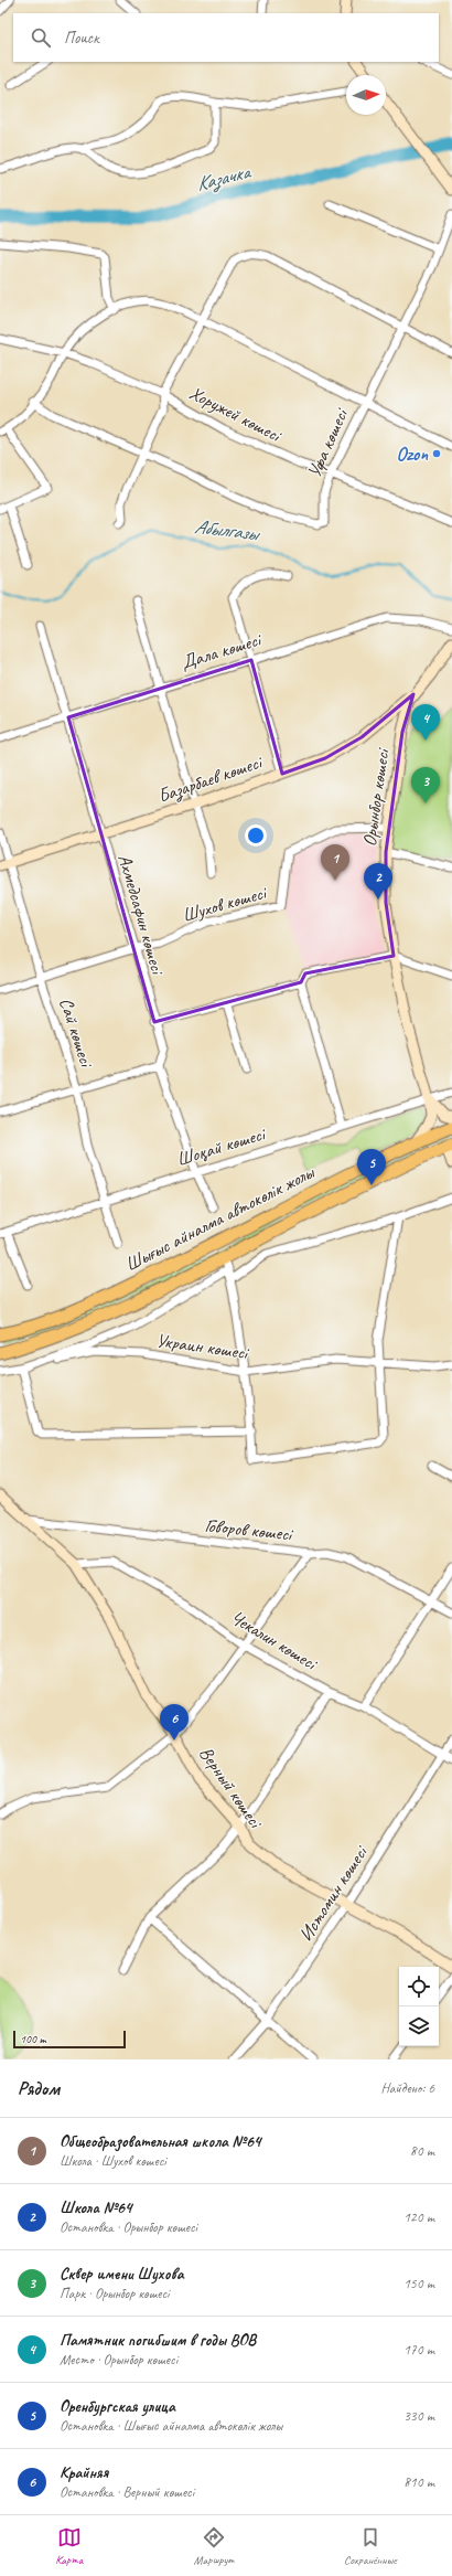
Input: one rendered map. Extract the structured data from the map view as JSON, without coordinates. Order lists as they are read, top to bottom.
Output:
{
  "streets": {
    "main road": ["Шығыс айналма автокөлік жолы"],
    "street": [
      "Хоружей көшесі",
      "Уфа көшесі",
      "Дала көшесі",
      "Базарбаев көшесі",
      "Орынбор көшесі",
      "Шухов көшесі",
      "Ахмедсафин көшесі",
      "Сай көшесі",
      "Шоқай көшесі",
      "Украин көшесі",
      "Говоров көшесі",
      "Чекалин көшесі",
      "Верный көшесі",
      "Истомин көшесі"
    ]
  },
  "crossings": [
    ["Хоружей көшесі", "Уфа көшесі"],
    ["Дала көшесі", "Ахмедсафин көшесі"],
    ["Базарбаев көшесі", "Орынбор көшесі"],
    ["Базарбаев көшесі", "Ахмедсафин көшесі"],
    ["Базарбаев көшесі", "Сай көшесі"],
    ["Орынбор көшесі", "Шухов көшесі"],
    ["Орынбор көшесі", "Шоқай көшесі"],
    ["Орынбор көшесі", "Шығыс айналма автокөлік жолы"],
    ["Шухов көшесі", "Ахмедсафин көшесі"],
    ["Шухов көшесі", "Сай көшесі"],
    ["Сай көшесі", "Шоқай көшесі"],
    ["Говоров көшесі", "Верный көшесі"],
    ["Чекалин көшесі", "Верный көшесі"],
    ["Чекалин көшесі", "Истомин көшесі"],
    ["Верный көшесі", "Истомин көшесі"]
  ],
  "water": ["Казачка", "Абылгазы"],
  "places": ["Ozon"],
  "scale_bar": "100 m",
  "north": "right",
  "page": {
    "search": "Поиск",
    "pins": [
      "4",
      "3",
      "1",
      "2",
      "5",
      "6"
    ],
    "scale": "100 m",
    "heading": ["Рядом", "Найдено: 6"],
    "list": [
      {
        "mark": "1",
        "name": "Общеобразовательная школа №64",
        "note": "Школа · Шухов көшесі",
        "value": "80 m"
      },
      {
        "mark": "2",
        "name": "Школа №64",
        "note": "Остановка · Орынбор көшесі",
        "value": "120 m"
      },
      {
        "mark": "3",
        "name": "Сквер имени Шухова",
        "note": "Парк · Орынбор көшесі",
        "value": "150 m"
      },
      {
        "mark": "4",
        "name": "Памятник погибшим в годы ВОВ",
        "note": "Место · Орынбор көшесі",
        "value": "170 m"
      },
      {
        "mark": "5",
        "name": "Оренбургская улица",
        "note": "Остановка · Шығыс айналма автокөлік жолы",
        "value": "330 m"
      },
      {
        "mark": "6",
        "name": "Крайняя",
        "note": "Остановка · Верный көшесі",
        "value": "810 m"
      }
    ],
    "nav": ["Карта", "Маршрут", "Сохранённые"]
  }
}
